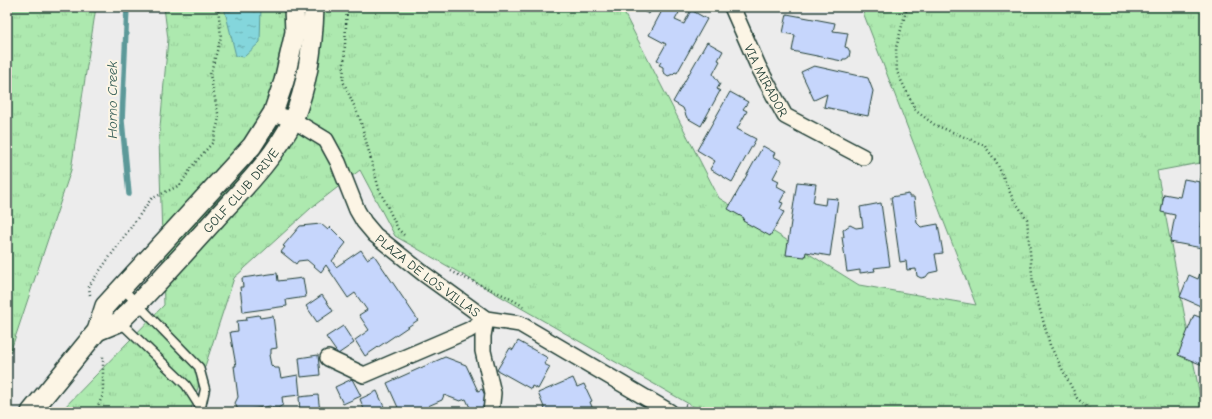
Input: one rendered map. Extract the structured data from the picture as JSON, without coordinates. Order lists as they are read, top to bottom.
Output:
{
  "streets": {
    "street": ["VIA MIRADOR", "GOLF CLUB DRIVE", "PLAZA DE LOS VILLAS"]
  },
  "crossings": [
    ["GOLF CLUB DRIVE", "PLAZA DE LOS VILLAS"]
  ],
  "water": ["Horno Creek"]
}
